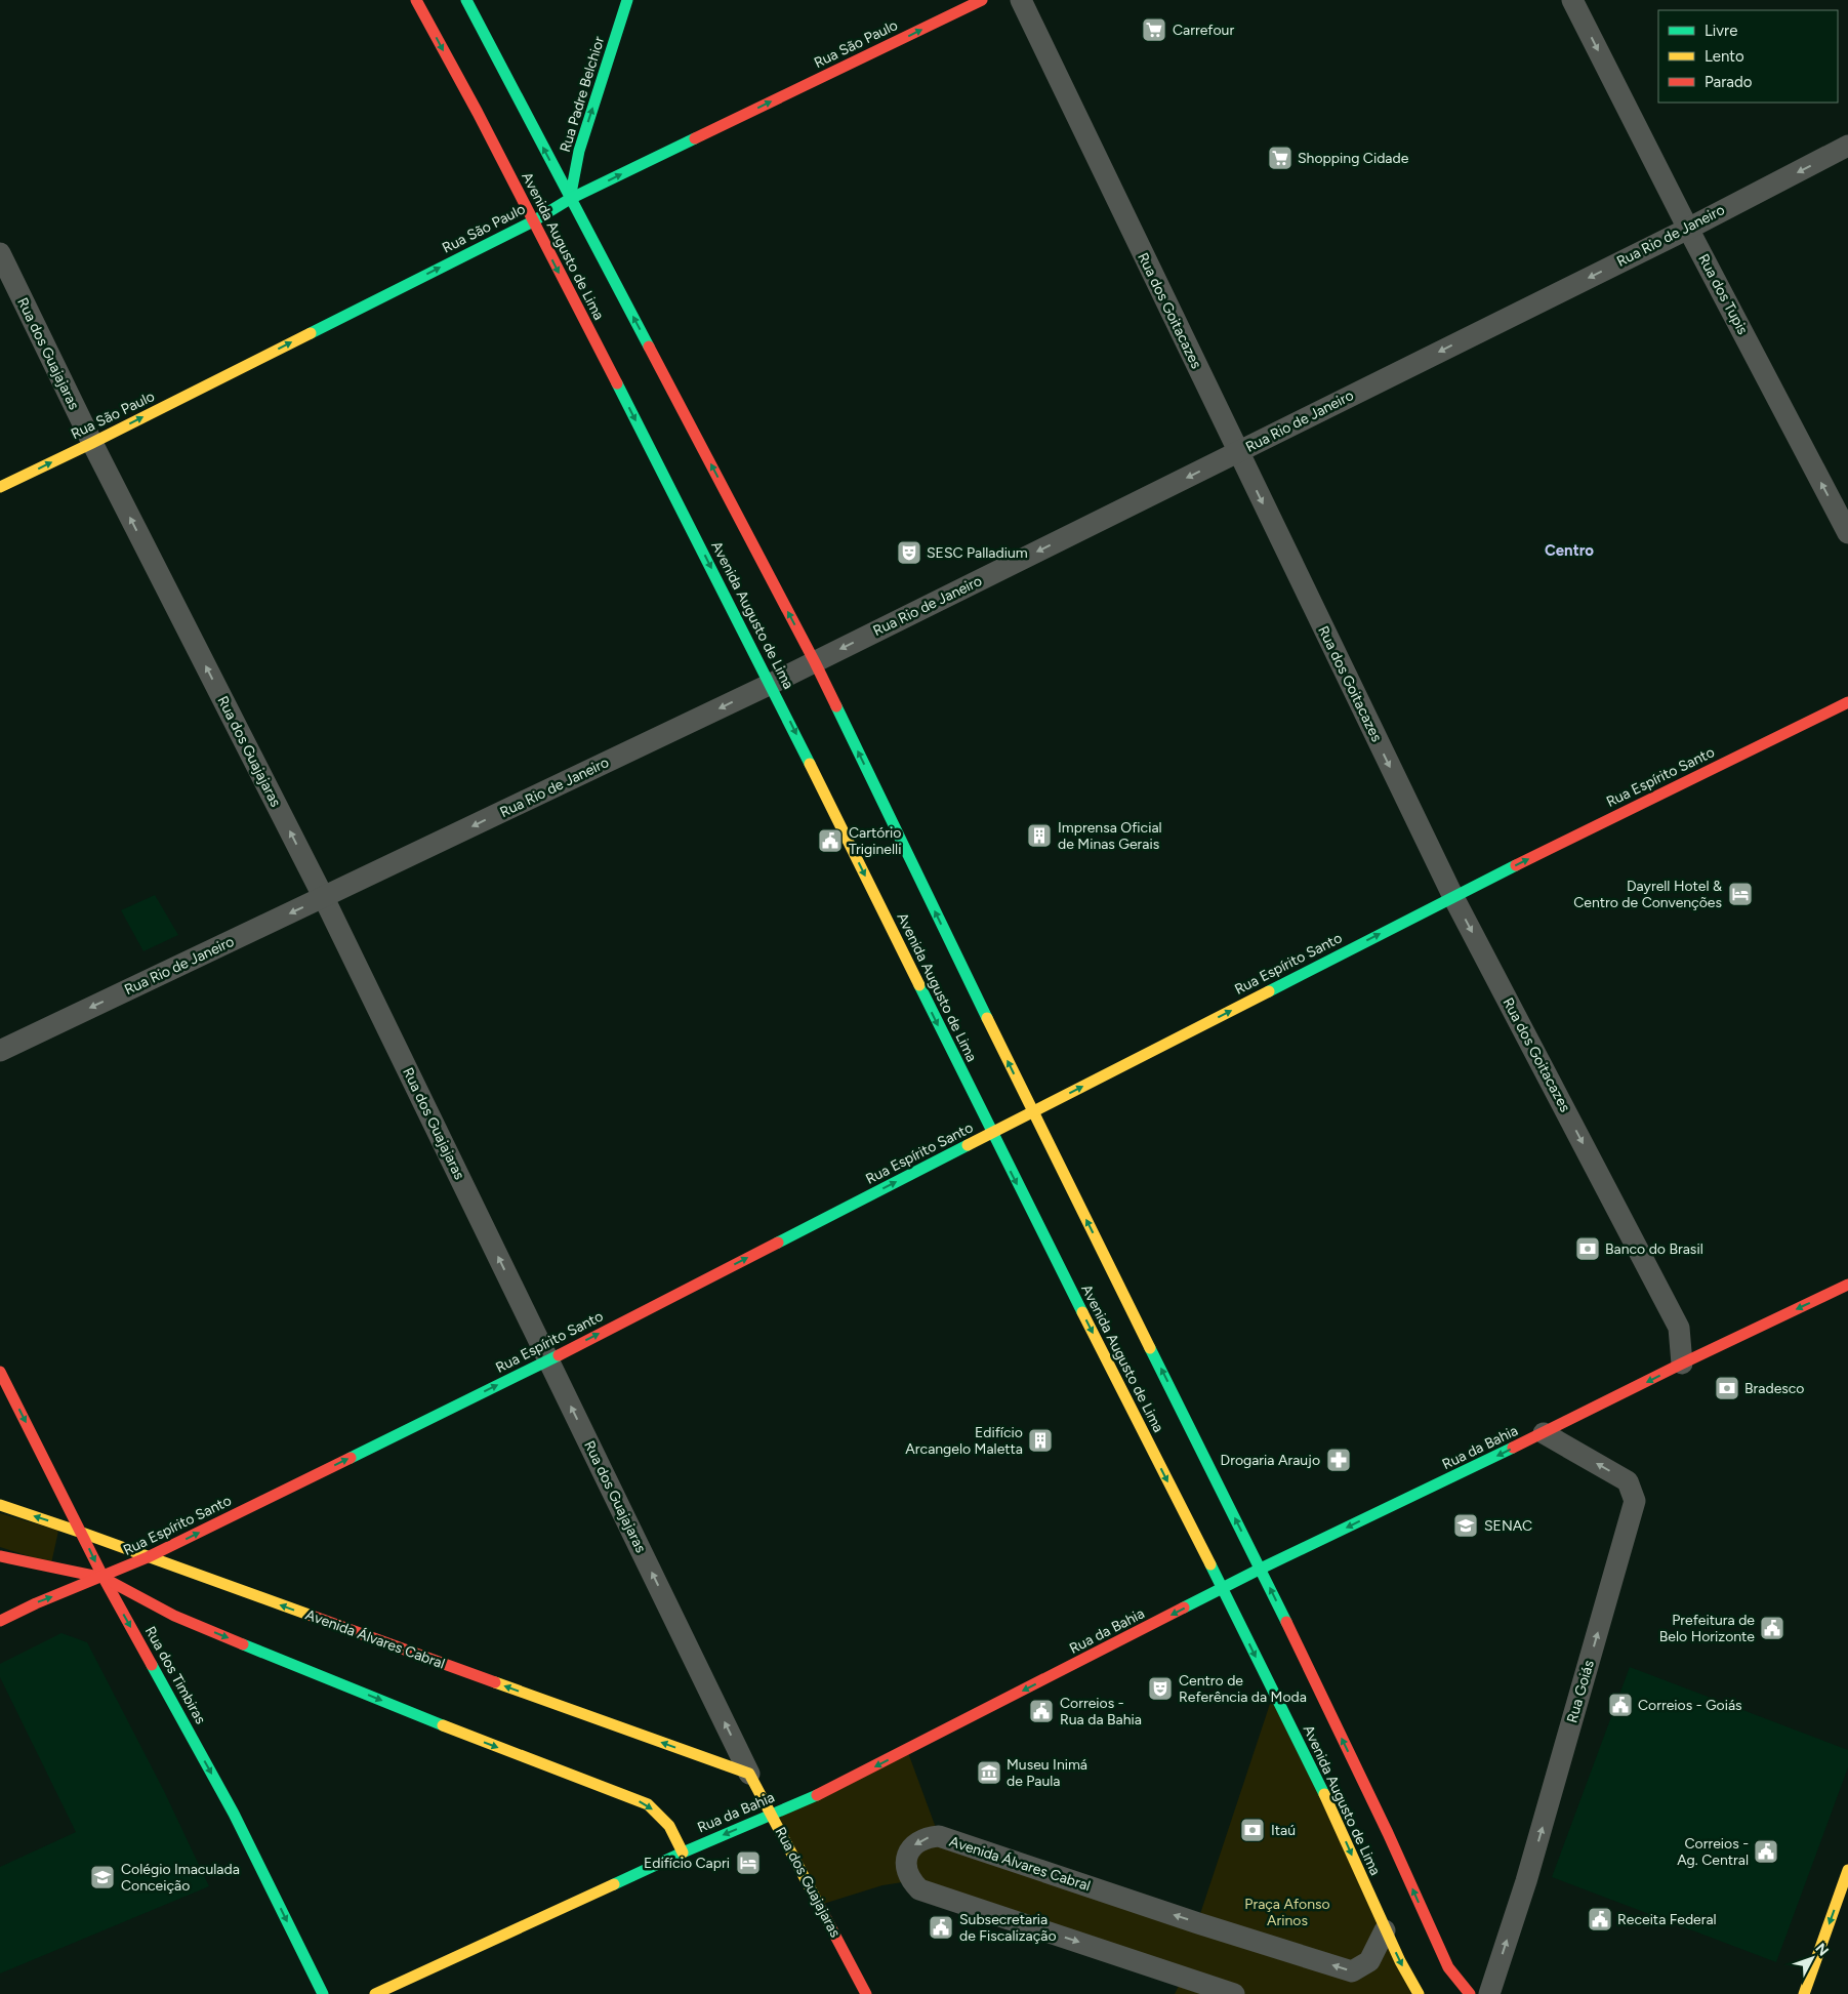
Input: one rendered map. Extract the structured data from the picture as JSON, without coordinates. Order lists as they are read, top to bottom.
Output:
{
  "streets": {
    "street": [
      "Rua São Paulo",
      "Rua Padre Belchior",
      "Rua Rio de Janeiro",
      "Avenida Augusto de Lima",
      "Rua dos Tupis",
      "Rua dos Goitacazes",
      "Rua dos Guajajaras",
      "Rua Espírito Santo",
      "Rua da Bahia",
      "Avenida Álvares Cabral",
      "Rua dos Timbiras",
      "Rua Goiás"
    ]
  },
  "crossings": [
    ["Rua São Paulo", "Rua Padre Belchior"],
    ["Rua São Paulo", "Avenida Augusto de Lima"],
    ["Rua São Paulo", "Rua dos Guajajaras"],
    ["Rua Padre Belchior", "Avenida Augusto de Lima"],
    ["Rua Rio de Janeiro", "Avenida Augusto de Lima"],
    ["Rua Rio de Janeiro", "Rua dos Tupis"],
    ["Rua Rio de Janeiro", "Rua dos Goitacazes"],
    ["Rua Rio de Janeiro", "Rua dos Guajajaras"],
    ["Avenida Augusto de Lima", "Rua Espírito Santo"],
    ["Avenida Augusto de Lima", "Rua da Bahia"],
    ["Avenida Augusto de Lima", "Avenida Álvares Cabral"],
    ["Rua dos Goitacazes", "Rua Espírito Santo"],
    ["Rua dos Goitacazes", "Rua da Bahia"],
    ["Rua dos Guajajaras", "Rua Espírito Santo"],
    ["Rua dos Guajajaras", "Rua da Bahia"],
    ["Rua dos Guajajaras", "Avenida Álvares Cabral"],
    ["Rua Espírito Santo", "Avenida Álvares Cabral"],
    ["Rua Espírito Santo", "Rua dos Timbiras"],
    ["Rua da Bahia", "Rua Goiás"],
    ["Avenida Álvares Cabral", "Rua dos Timbiras"]
  ],
  "one_way": [
    "Rua São Paulo",
    "Rua Padre Belchior",
    "Rua Rio de Janeiro",
    "Rua dos Goitacazes",
    "Rua dos Guajajaras",
    "Rua Espírito Santo",
    "Rua da Bahia",
    "Rua dos Timbiras",
    "Rua Goiás"
  ],
  "districts": ["Centro"],
  "parks": ["Praça Afonso Arinos"],
  "places": {
    "supermarket": ["Carrefour", "Shopping Cidade"],
    "theatre": ["SESC Palladium", "Centro de Referência da Moda"],
    "building": ["Imprensa Oficial de Minas Gerais", "Edifício Arcangelo Maletta"],
    "public building": [
      "Cartório Triginelli",
      "Prefeitura de Belo Horizonte",
      "Correios - Goiás",
      "Correios - Rua da Bahia",
      "Correios - Ag. Central",
      "Receita Federal",
      "Subsecretaria de Fiscalização"
    ],
    "hotel": ["Dayrell Hotel & Centro de Convenções", "Edifício Capri"],
    "bank": ["Banco do Brasil", "Bradesco", "Itaú"],
    "pharmacy": ["Drogaria Araujo"],
    "school or university": ["SENAC", "Colégio Imaculada Conceição"],
    "museum": ["Museu Inimá de Paula"]
  },
  "legend": ["Livre", "Lento", "Parado"],
  "north": "top right"
}
